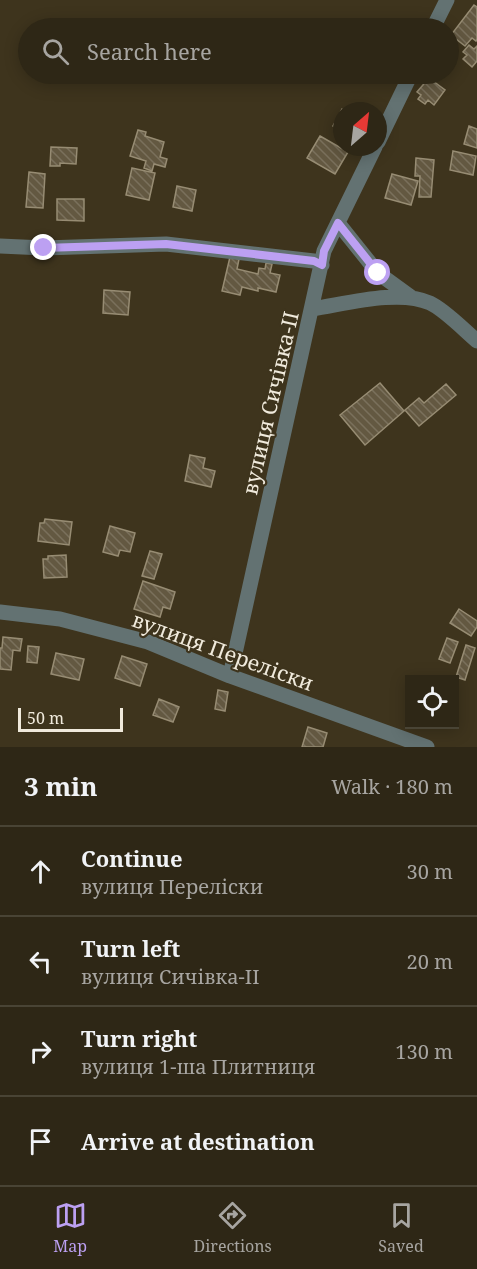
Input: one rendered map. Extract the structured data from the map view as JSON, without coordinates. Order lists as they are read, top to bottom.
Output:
{
  "streets": {
    "street": ["вулиця Сичівка-II", "вулиця Переліски"]
  },
  "crossings": [
    ["вулиця Сичівка-II", "вулиця Переліски"]
  ],
  "scale_bar": "50 m",
  "north": "top right",
  "page": {
    "search": "Search here",
    "scale": "50 m",
    "heading": ["3 min", "Walk · 180 m"],
    "list": [
      ["Continue", "вулиця Переліски", "30 m"],
      ["Turn left", "вулиця Сичівка-II", "20 m"],
      ["Turn right", "вулиця 1-ша Плитниця", "130 m"],
      "Arrive at destination"
    ],
    "nav": ["Map", "Directions", "Saved"]
  }
}
